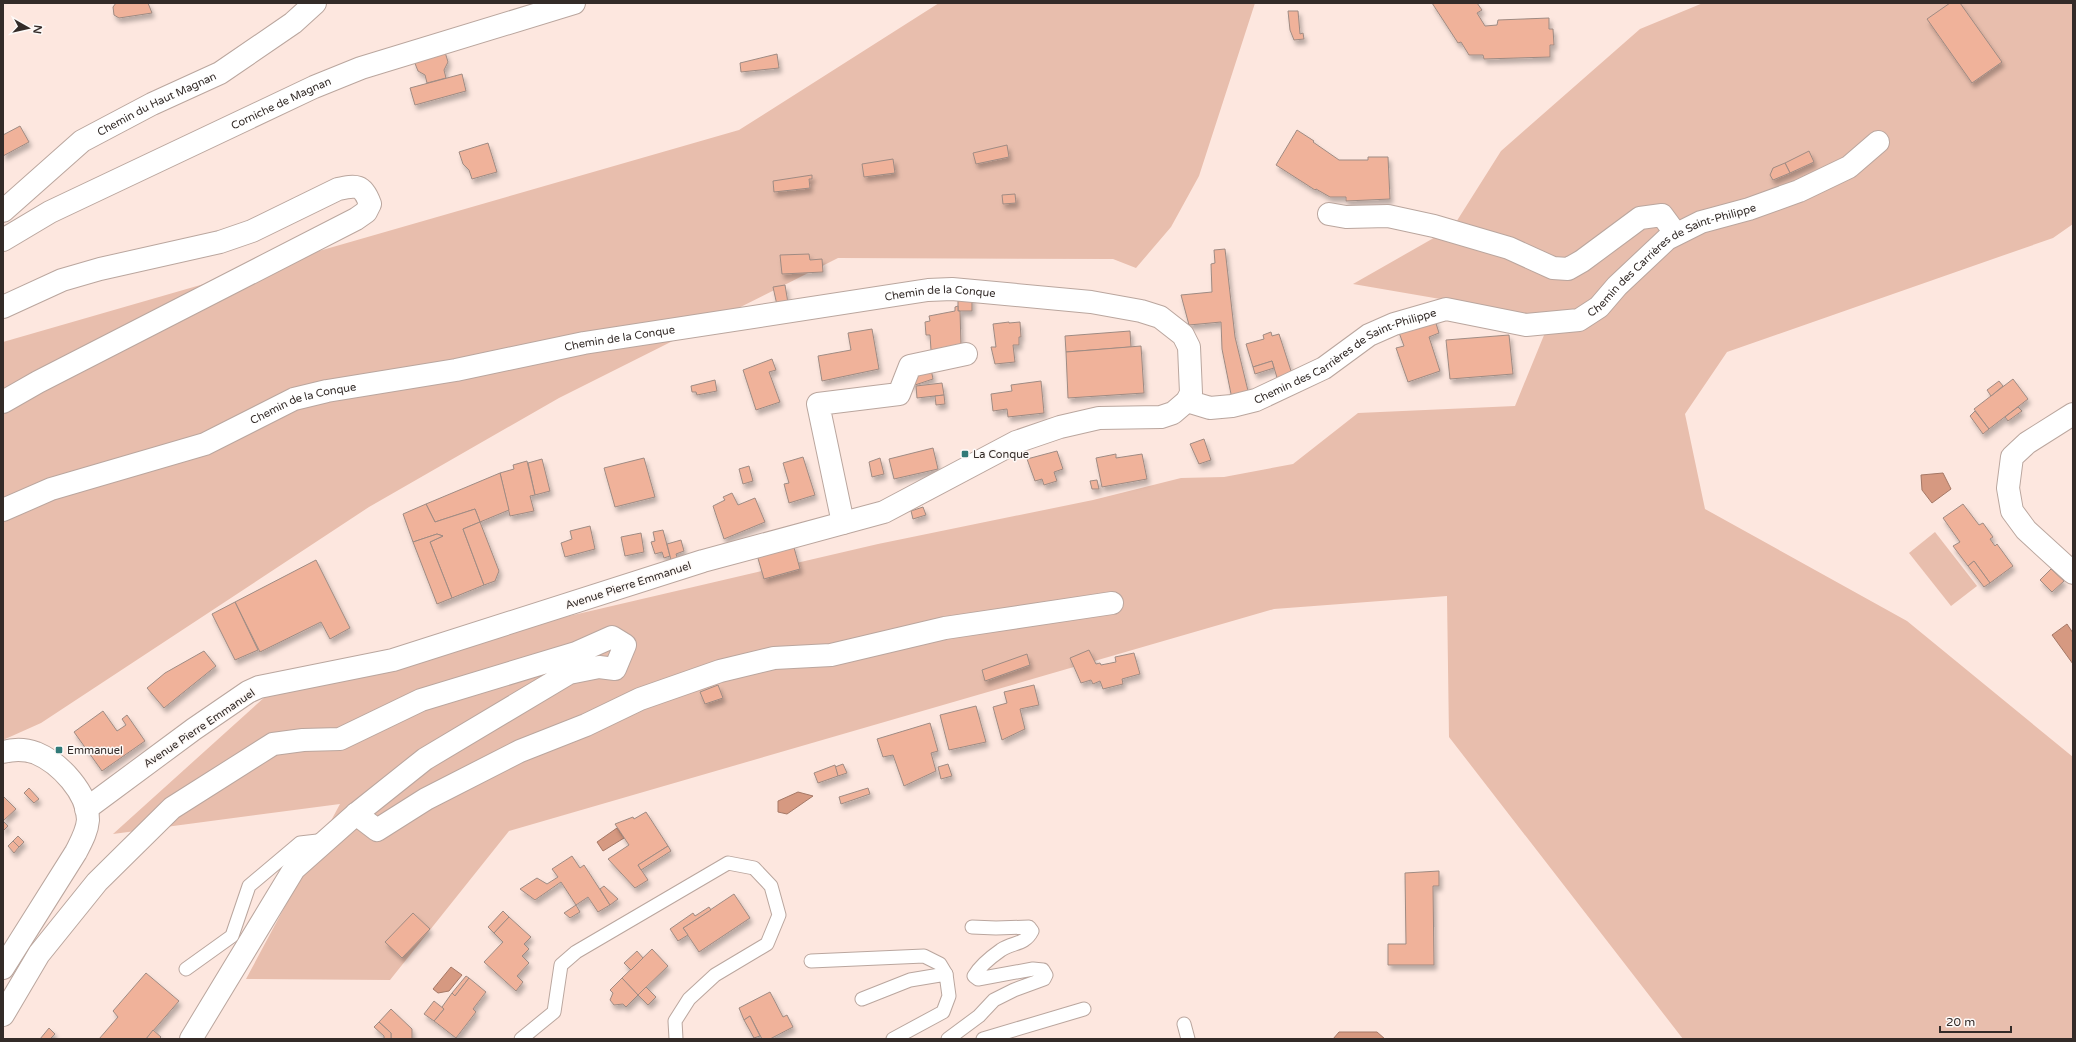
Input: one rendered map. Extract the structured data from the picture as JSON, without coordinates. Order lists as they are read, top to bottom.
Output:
{
  "streets": {
    "street": [
      "Corniche de Magnan",
      "Chemin du Haut Magnan",
      "Chemin des Carrières de Saint-Philippe",
      "Chemin de la Conque",
      "Avenue Pierre Emmanuel"
    ]
  },
  "crossings": [
    ["Chemin des Carrières de Saint-Philippe", "Chemin de la Conque"],
    ["Chemin des Carrières de Saint-Philippe", "Avenue Pierre Emmanuel"],
    ["Chemin de la Conque", "Avenue Pierre Emmanuel"]
  ],
  "places": {
    "transit": ["La Conque", "Emmanuel"]
  },
  "scale_bar": "20 m",
  "north": "right"
}
